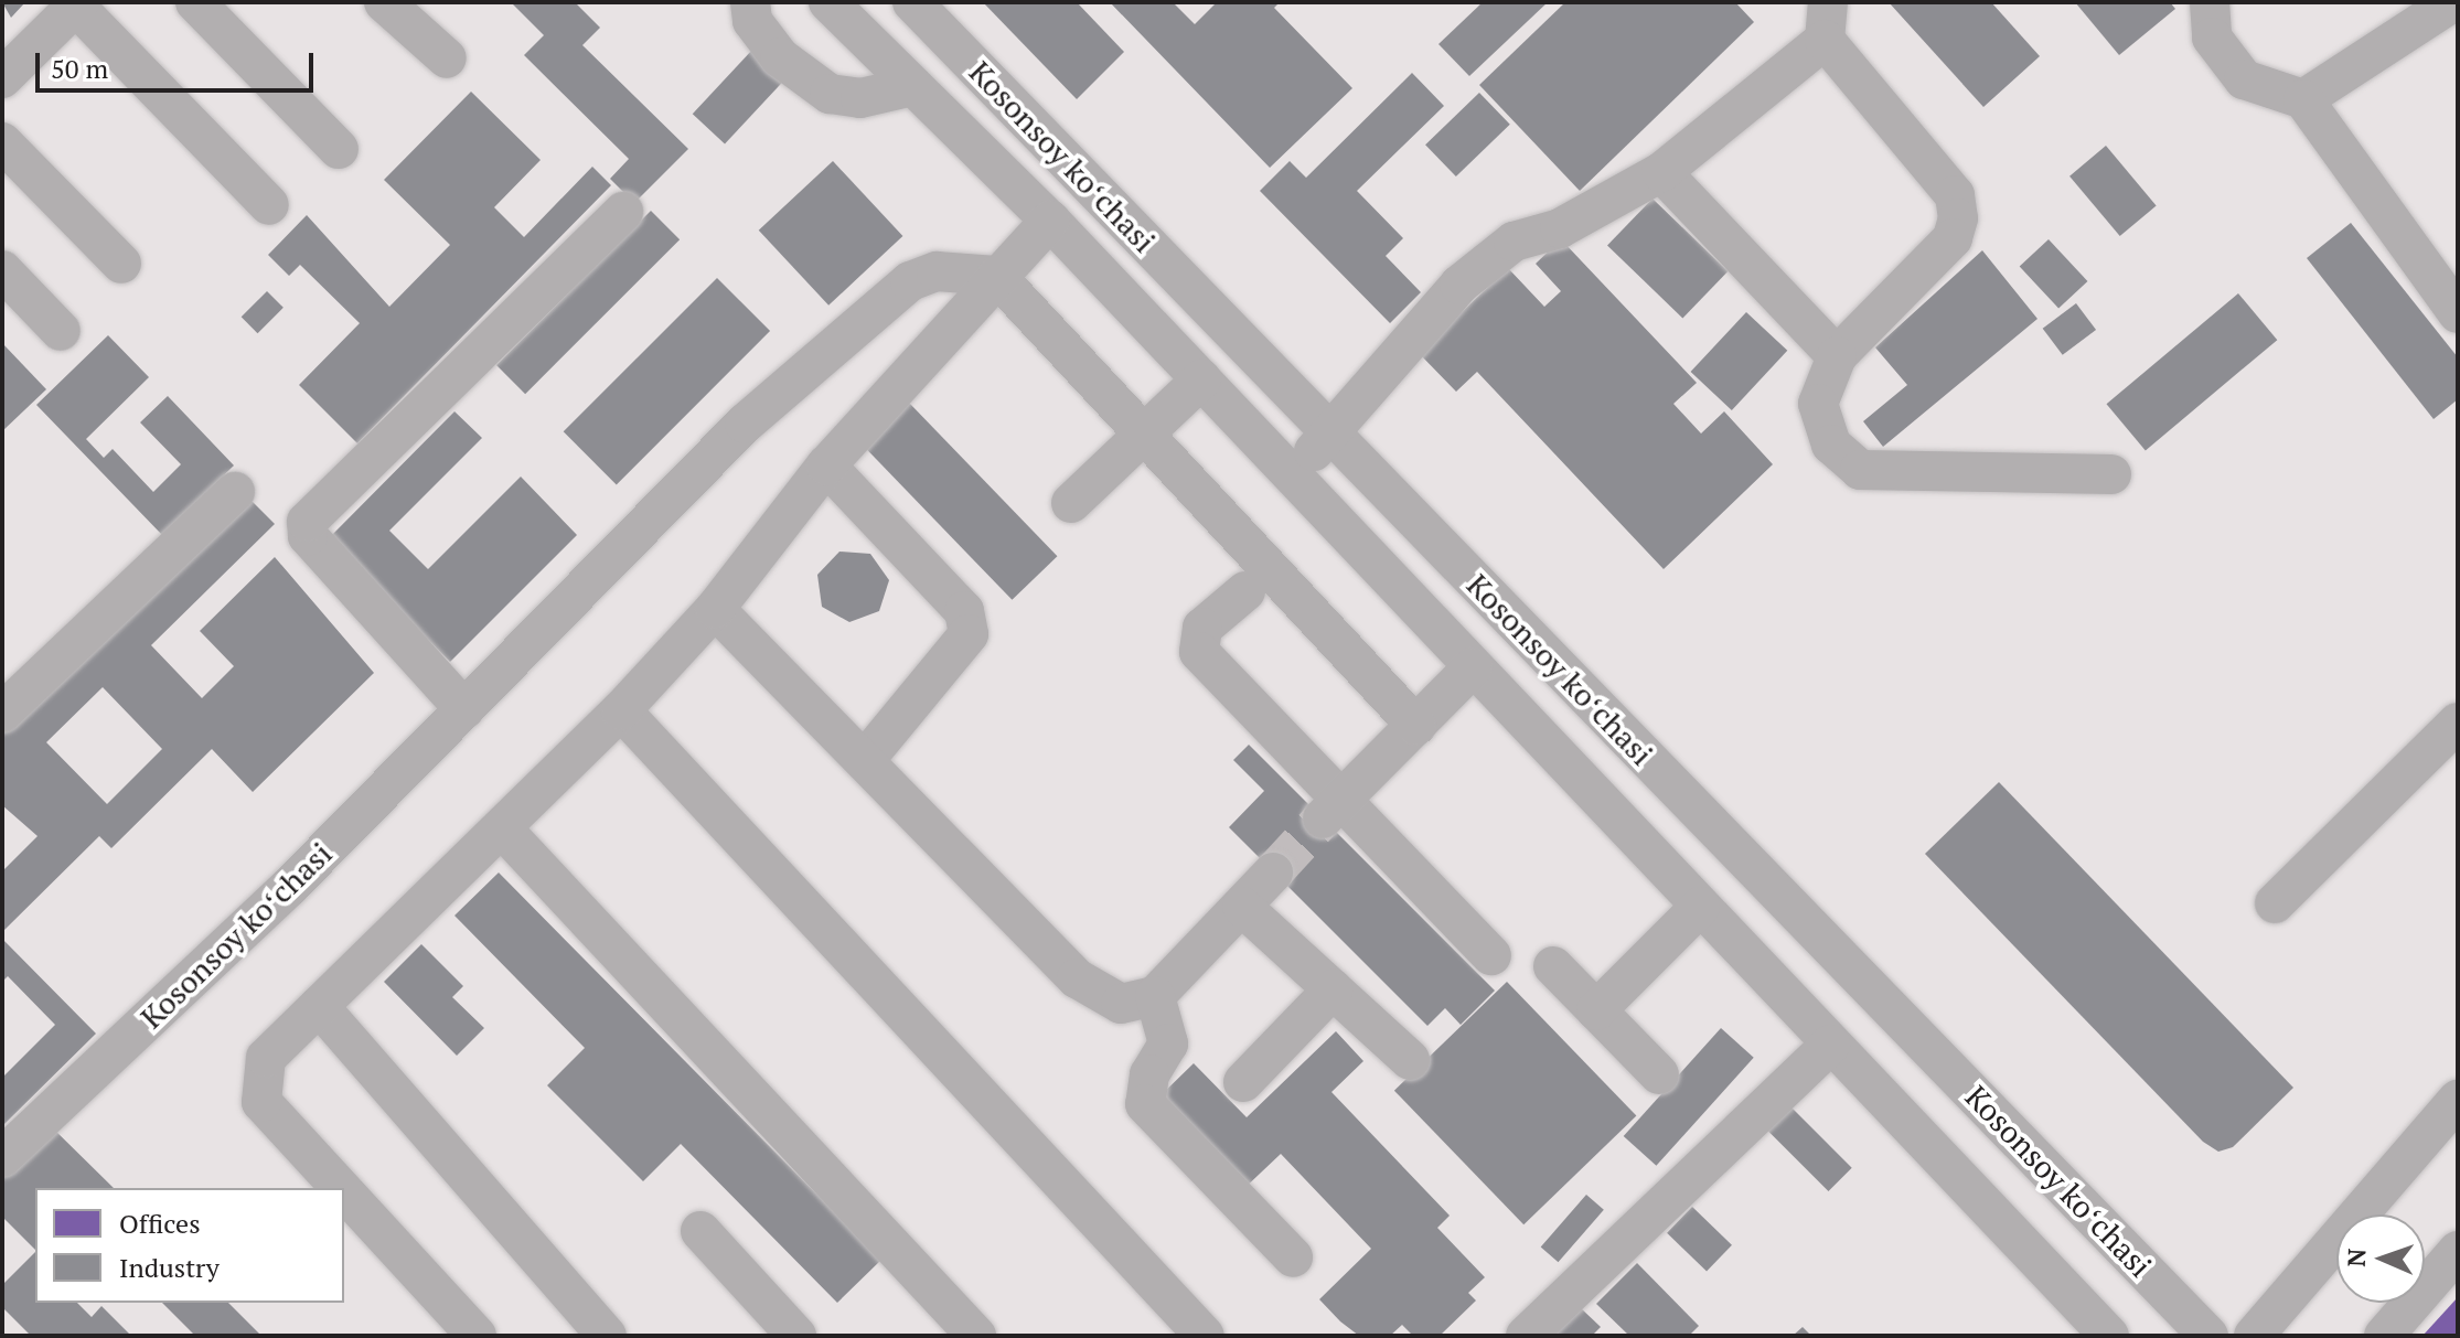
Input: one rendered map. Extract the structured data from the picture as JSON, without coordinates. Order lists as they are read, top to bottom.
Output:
{
  "streets": {
    "street": ["Kosonsoy koʻchasi"]
  },
  "legend": ["Offices", "Industry"],
  "scale_bar": "50 m",
  "north": "left"
}
